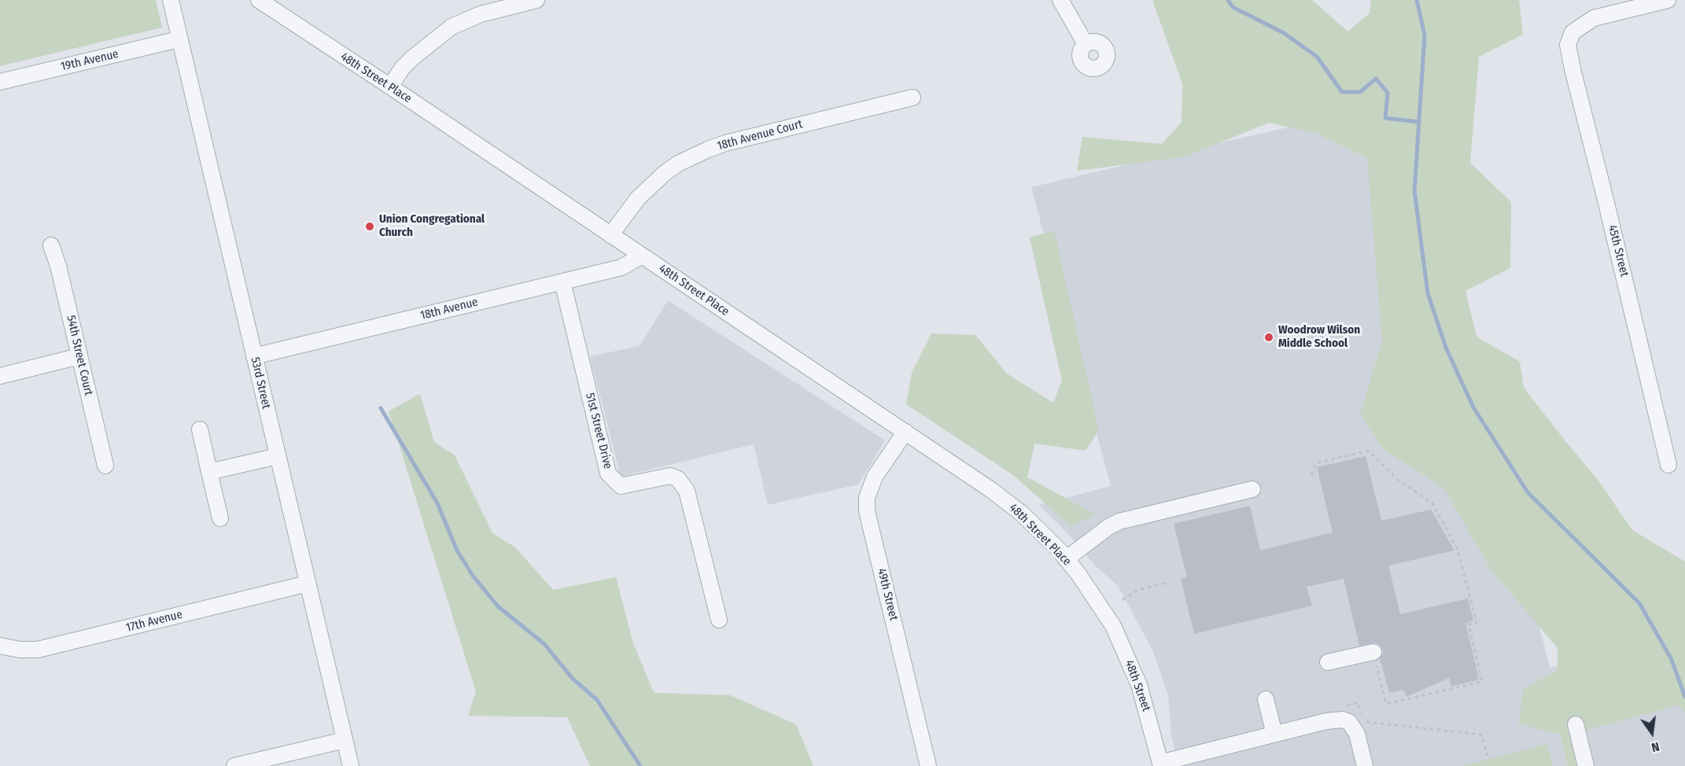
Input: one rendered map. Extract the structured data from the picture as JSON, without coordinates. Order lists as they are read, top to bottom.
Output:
{
  "streets": {
    "street": [
      "19th Avenue",
      "48th Street Place",
      "18th Avenue Court",
      "45th Street",
      "18th Avenue",
      "54th Street Court",
      "53rd Street",
      "51st Street Drive",
      "49th Street",
      "17th Avenue",
      "48th Street"
    ]
  },
  "crossings": [
    ["19th Avenue", "53rd Street"],
    ["48th Street Place", "18th Avenue Court"],
    ["48th Street Place", "18th Avenue"],
    ["48th Street Place", "49th Street"],
    ["48th Street Place", "48th Street"],
    ["18th Avenue", "53rd Street"],
    ["18th Avenue", "51st Street Drive"],
    ["53rd Street", "17th Avenue"]
  ],
  "places": ["Union Congregational Church", "Woodrow Wilson Middle School"],
  "north": "bottom"
}
